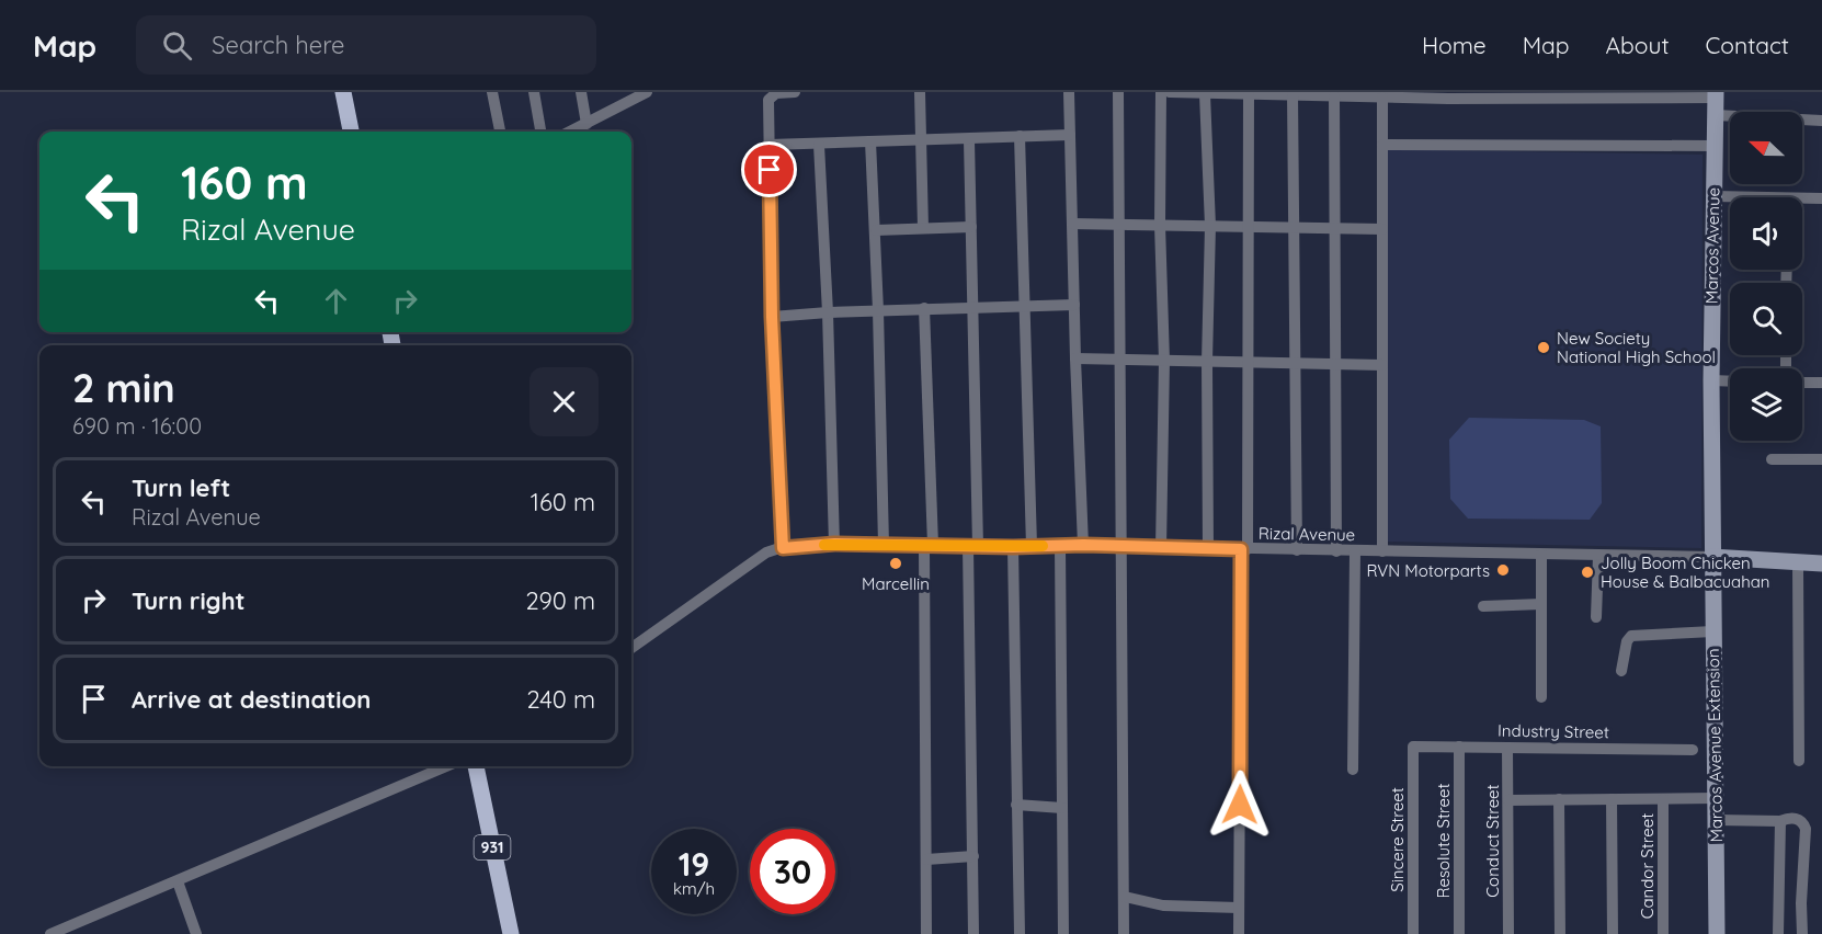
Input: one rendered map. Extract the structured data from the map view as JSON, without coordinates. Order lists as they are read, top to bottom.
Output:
{
  "streets": {
    "main road": ["931"],
    "street": [
      "Marcos Avenue",
      "Rizal Avenue",
      "Industry Street",
      "Marcos Avenue Extension",
      "Sincere Street",
      "Resolute Street",
      "Conduct Street",
      "Candor Street"
    ]
  },
  "crossings": [
    ["Marcos Avenue", "Rizal Avenue"],
    ["Marcos Avenue", "Marcos Avenue Extension"],
    ["Rizal Avenue", "Marcos Avenue Extension"],
    ["Industry Street", "Sincere Street"],
    ["Industry Street", "Resolute Street"],
    ["Industry Street", "Conduct Street"]
  ],
  "places": [
    "New Society National High School",
    "Marcellin",
    "RVN Motorparts",
    "Jolly Boom Chicken House & Balbacuahan"
  ],
  "north": "left",
  "page": {
    "header": "Map",
    "search": "Search here",
    "nav": [
      "Home",
      "Map",
      "About",
      "Contact"
    ],
    "turn": ["160 m", "Rizal Avenue"],
    "heading": ["2 min", "690 m · 16:00"],
    "list": [
      {
        "name": "Turn left",
        "note": "Rizal Avenue",
        "value": "160 m"
      },
      {
        "name": "Turn right",
        "value": "290 m"
      },
      {
        "name": "Arrive at destination",
        "value": "240 m"
      }
    ],
    "speed": "19 km/h",
    "limit": "30"
  }
}
